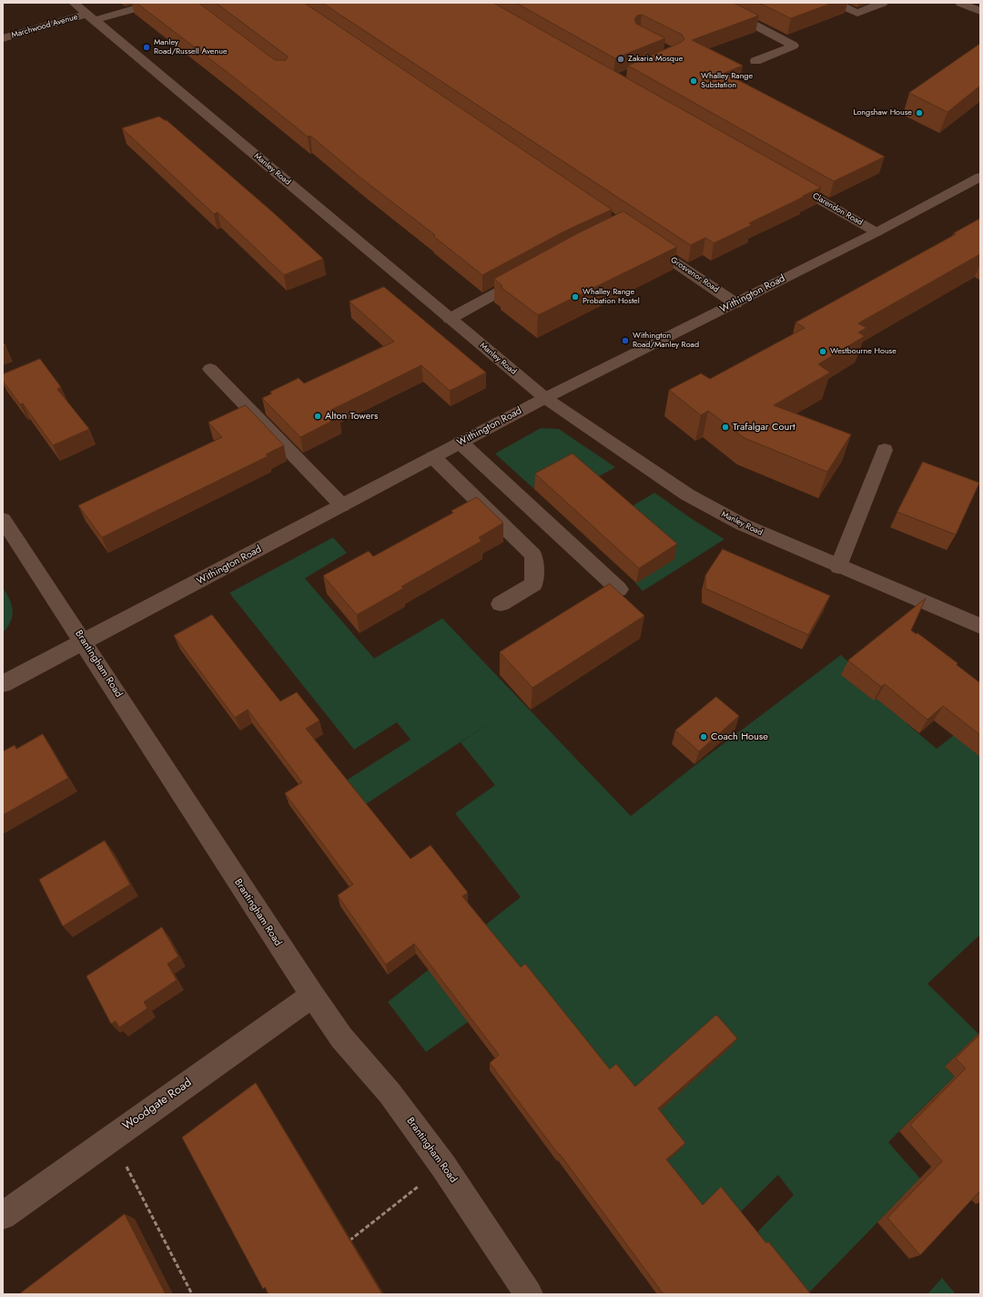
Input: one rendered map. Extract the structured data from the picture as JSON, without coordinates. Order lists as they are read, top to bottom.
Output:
{
  "streets": {
    "street": [
      "Marchwood Avenue",
      "Manley Road",
      "Clarendon Road",
      "Grosvenor Road",
      "Withington Road",
      "Brantingham Road",
      "Woodgate Road"
    ]
  },
  "crossings": [
    ["Marchwood Avenue", "Manley Road"],
    ["Manley Road", "Withington Road"],
    ["Clarendon Road", "Withington Road"],
    ["Grosvenor Road", "Withington Road"],
    ["Withington Road", "Brantingham Road"],
    ["Brantingham Road", "Woodgate Road"]
  ],
  "places": [
    "Manley Road/Russell Avenue",
    "Zakaria Mosque",
    "Whalley Range Substation",
    "Longshaw House",
    "Whalley Range Probation Hostel",
    "Withington Road/Manley Road",
    "Westbourne House",
    "Alton Towers",
    "Trafalgar Court",
    "Coach House"
  ]
}
